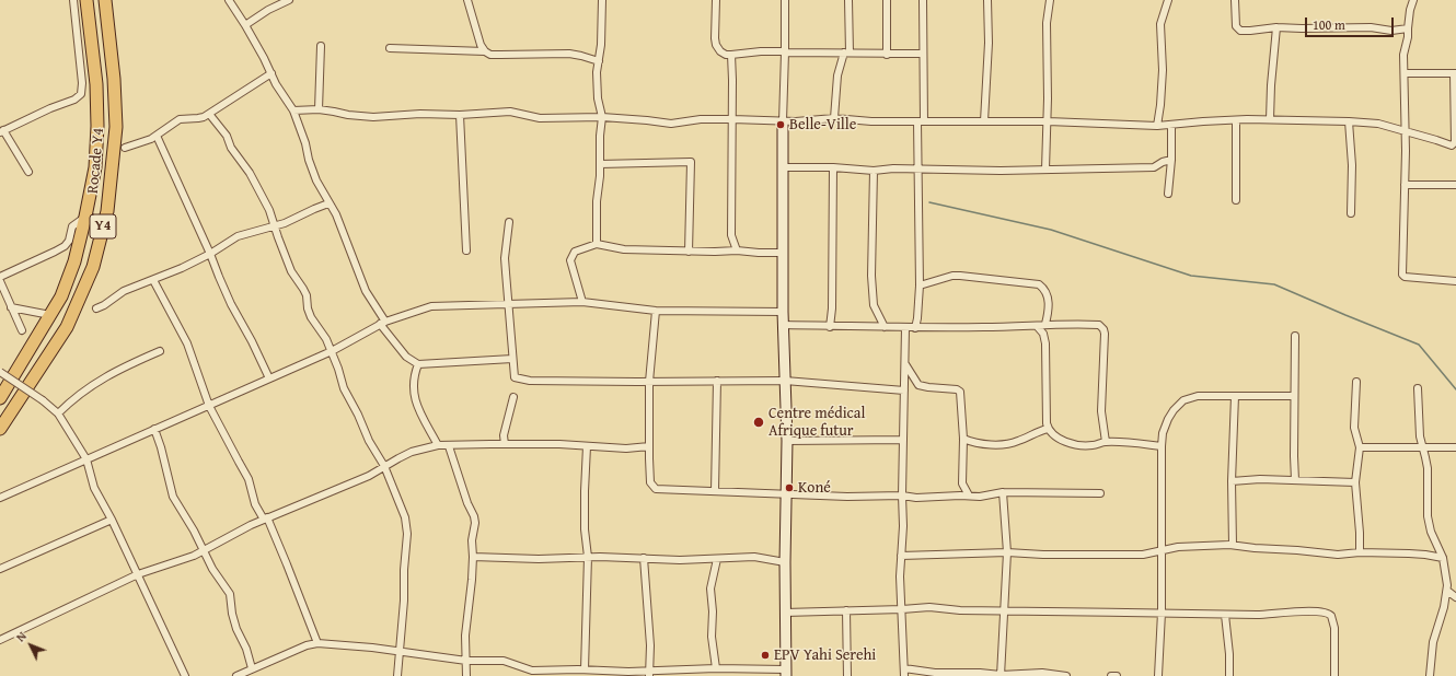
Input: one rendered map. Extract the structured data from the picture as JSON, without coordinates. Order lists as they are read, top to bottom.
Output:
{
  "streets": {
    "highway": ["Rocade Y4", "Y4"]
  },
  "places": [
    "Belle-Ville",
    "Centre médical Afrique futur",
    "Koné",
    "EPV Yahi Serehi"
  ],
  "scale_bar": "100 m",
  "north": "top left"
}
